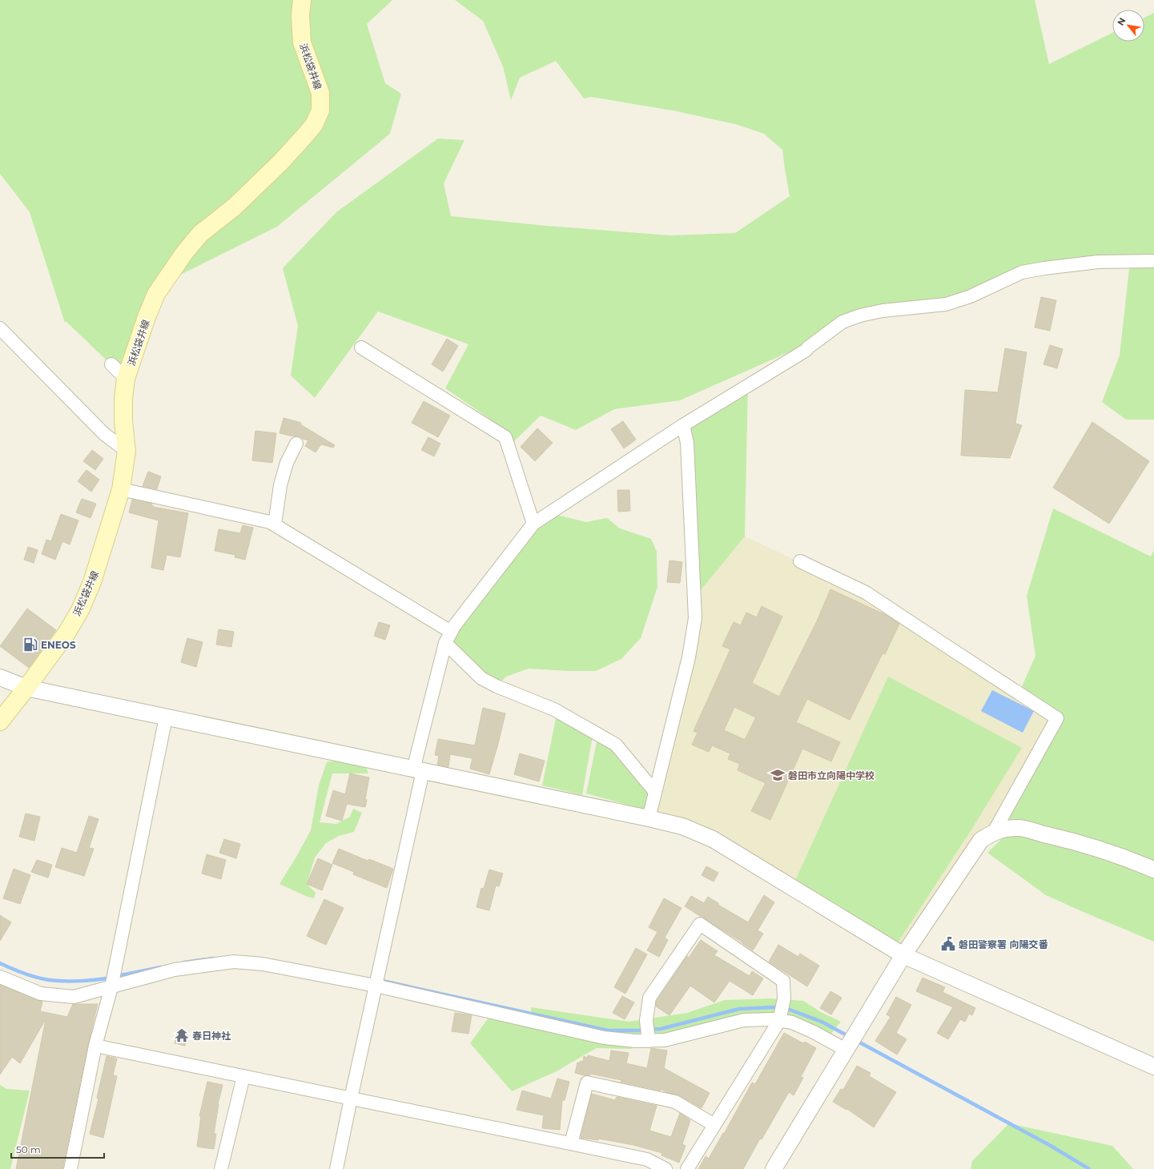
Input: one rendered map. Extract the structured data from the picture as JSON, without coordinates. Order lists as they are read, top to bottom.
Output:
{
  "streets": {
    "main road": ["浜松袋井線"]
  },
  "places": {
    "fuel station": ["ENEOS"],
    "school or university": ["磐田市立向陽中学校"],
    "public building": ["磐田警察署 向陽交番"],
    "temple": ["春日神社"]
  },
  "scale_bar": "50 m",
  "north": "top left"
}
